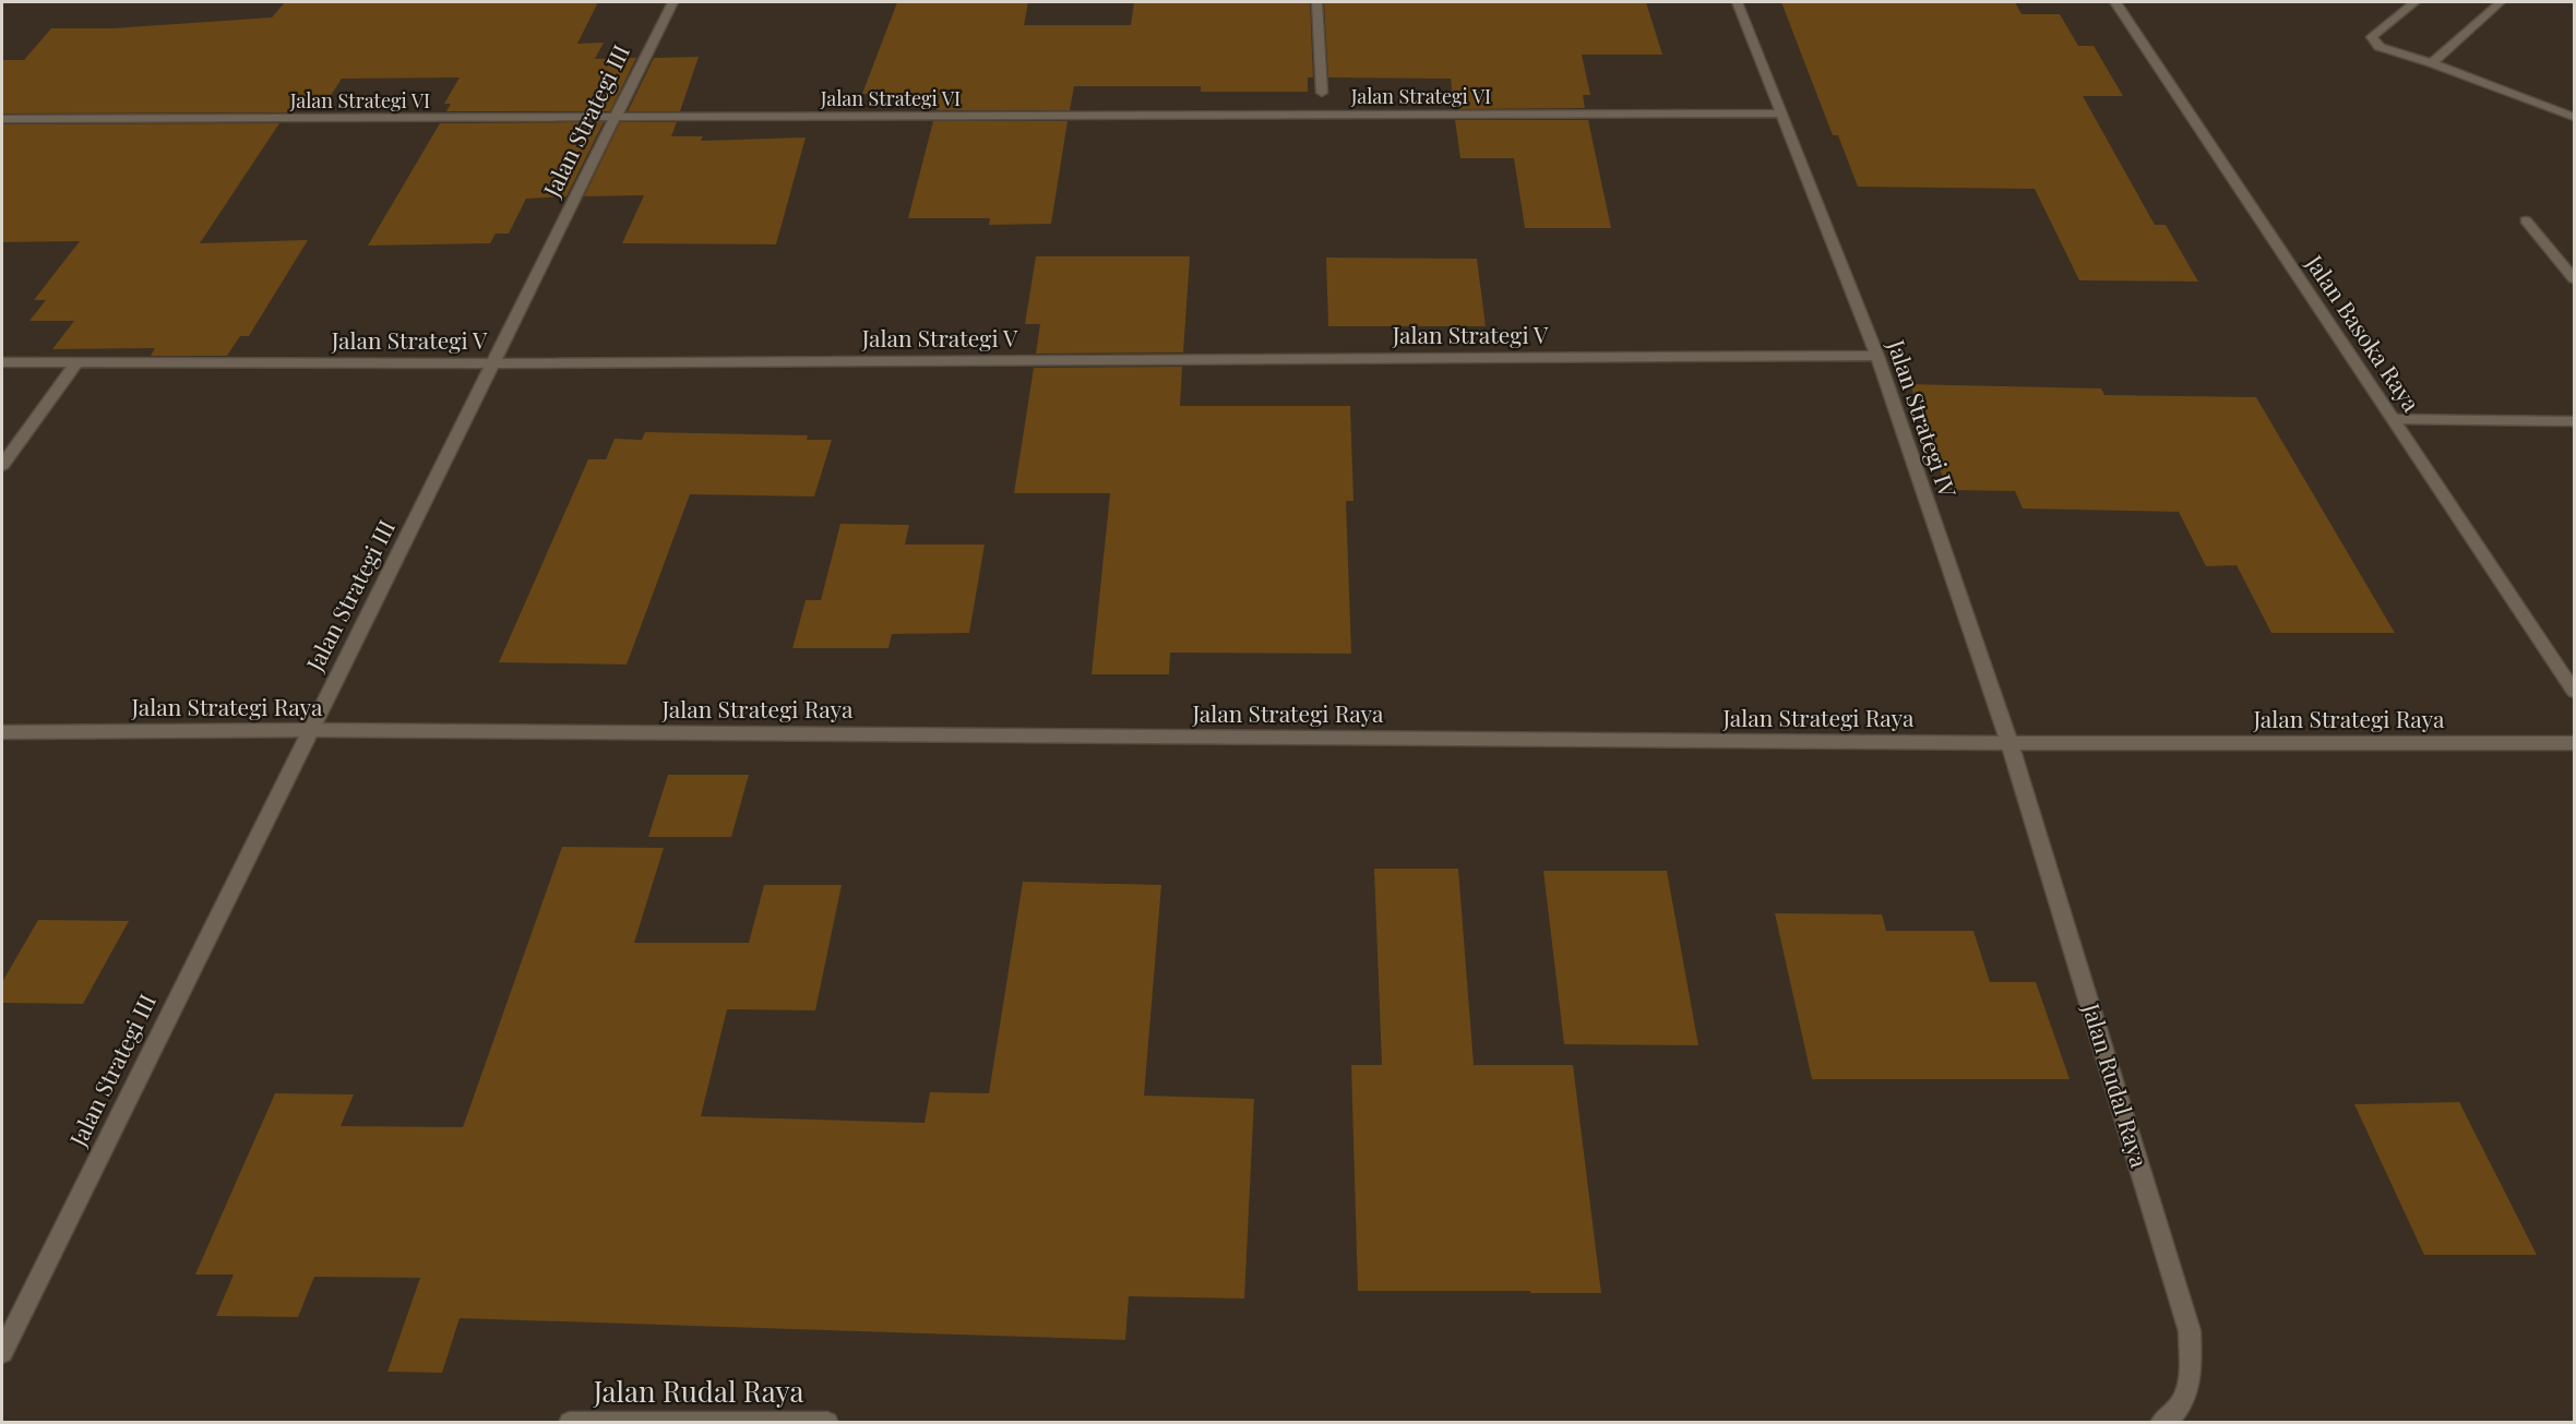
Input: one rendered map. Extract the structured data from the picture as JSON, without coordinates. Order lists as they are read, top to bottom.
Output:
{
  "streets": {
    "street": [
      "Jalan Strategi VI",
      "Jalan Strategi III",
      "Jalan Basoka Raya",
      "Jalan Strategi V",
      "Jalan Strategi IV",
      "Jalan Strategi Raya",
      "Jalan Rudal Raya"
    ]
  },
  "crossings": [
    ["Jalan Strategi VI", "Jalan Strategi III"],
    ["Jalan Strategi VI", "Jalan Strategi IV"],
    ["Jalan Strategi III", "Jalan Strategi V"],
    ["Jalan Strategi III", "Jalan Strategi Raya"],
    ["Jalan Strategi V", "Jalan Strategi IV"],
    ["Jalan Strategi IV", "Jalan Strategi Raya"],
    ["Jalan Strategi IV", "Jalan Rudal Raya"],
    ["Jalan Strategi Raya", "Jalan Rudal Raya"]
  ]
}
